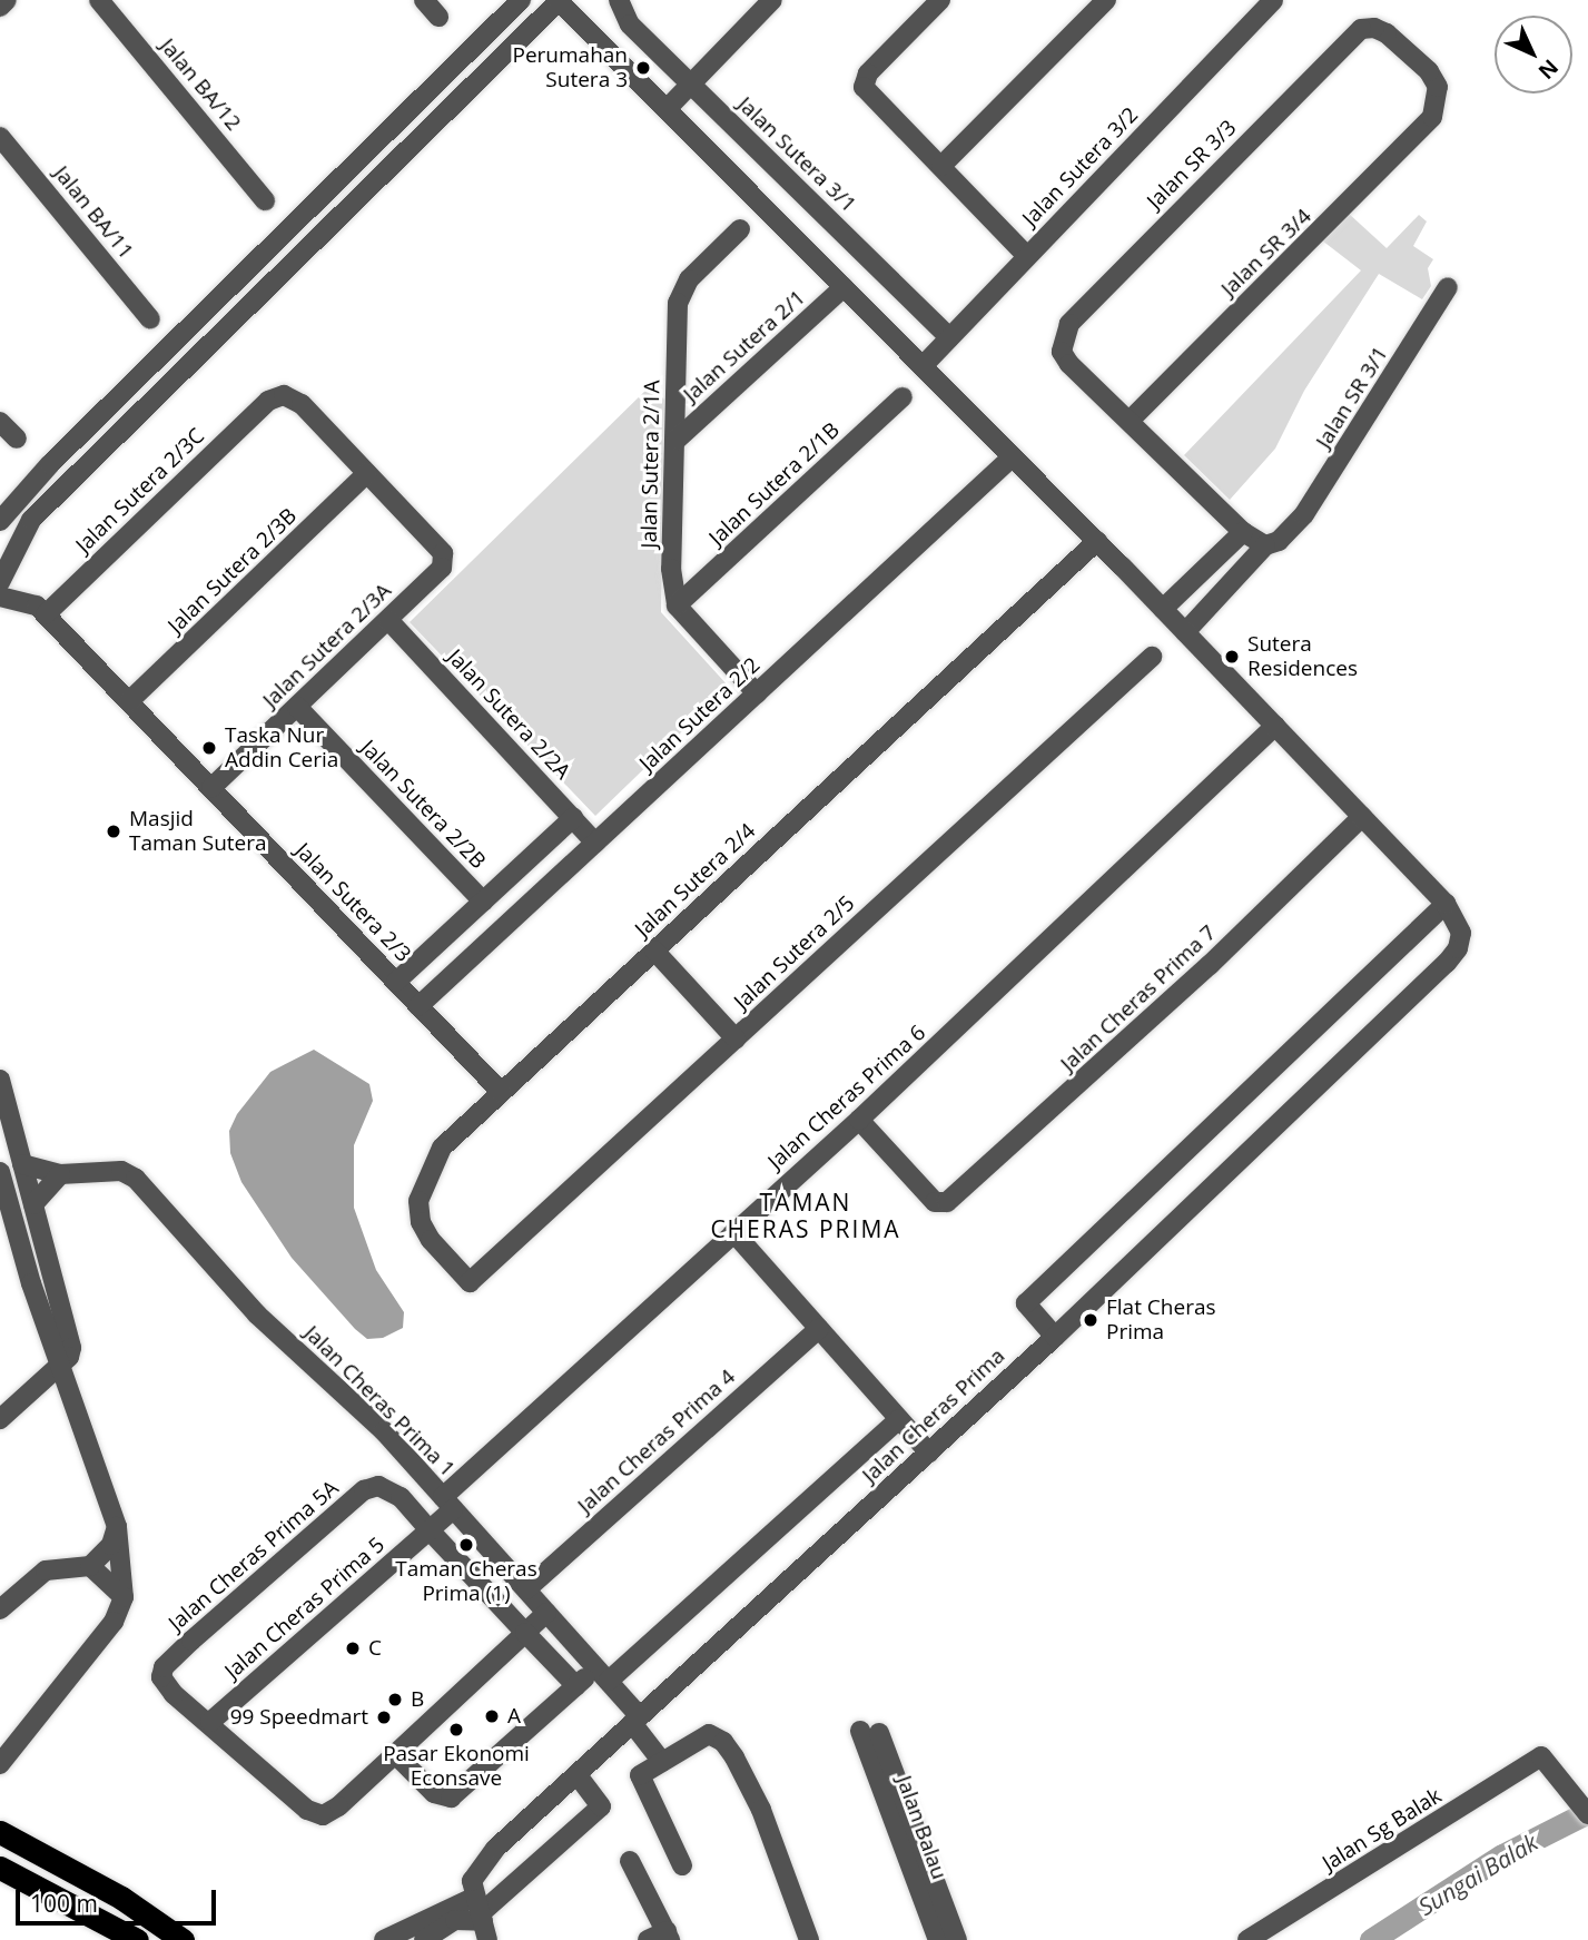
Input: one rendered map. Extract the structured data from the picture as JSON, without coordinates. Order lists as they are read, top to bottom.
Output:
{
  "streets": {
    "street": [
      "Jalan BA/12",
      "Jalan Sutera 3/1",
      "Jalan SR 3/3",
      "Jalan Sutera 3/2",
      "Jalan BA/11",
      "Jalan SR 3/4",
      "Jalan Sutera 2/1",
      "Jalan SR 3/1",
      "Jalan Sutera 2/1A",
      "Jalan Sutera 2/1B",
      "Jalan Sutera 2/3C",
      "Jalan Sutera 2/3B",
      "Jalan Sutera 2/3A",
      "Jalan Sutera 2/2A",
      "Jalan Sutera 2/2",
      "Jalan Sutera 2/2B",
      "Jalan Sutera 2/4",
      "Jalan Sutera 2/3",
      "Jalan Sutera 2/5",
      "Jalan Cheras Prima 7",
      "Jalan Cheras Prima 6",
      "Jalan Cheras Prima 1",
      "Jalan Cheras Prima",
      "Jalan Cheras Prima 4",
      "Jalan Cheras Prima 5A",
      "Jalan Cheras Prima 5",
      "Jalan Balau",
      "Jalan Sg Balak"
    ]
  },
  "crossings": [
    ["Jalan Sutera 3/1", "Jalan Sutera 3/2"],
    ["Jalan SR 3/3", "Jalan SR 3/4"],
    ["Jalan Sutera 2/1", "Jalan Sutera 2/1A"],
    ["Jalan Sutera 2/1A", "Jalan Sutera 2/1B"],
    ["Jalan Sutera 2/3C", "Jalan Sutera 2/3B"],
    ["Jalan Sutera 2/3C", "Jalan Sutera 2/3A"],
    ["Jalan Sutera 2/3C", "Jalan Sutera 2/3"],
    ["Jalan Sutera 2/3B", "Jalan Sutera 2/3A"],
    ["Jalan Sutera 2/3B", "Jalan Sutera 2/3"],
    ["Jalan Sutera 2/3A", "Jalan Sutera 2/2A"],
    ["Jalan Sutera 2/3A", "Jalan Sutera 2/2B"],
    ["Jalan Sutera 2/3A", "Jalan Sutera 2/3"],
    ["Jalan Sutera 2/2A", "Jalan Sutera 2/2"],
    ["Jalan Sutera 2/2", "Jalan Sutera 2/3"],
    ["Jalan Sutera 2/4", "Jalan Sutera 2/3"],
    ["Jalan Sutera 2/4", "Jalan Sutera 2/5"],
    ["Jalan Cheras Prima 7", "Jalan Cheras Prima 6"],
    ["Jalan Cheras Prima 6", "Jalan Cheras Prima 1"],
    ["Jalan Cheras Prima 6", "Jalan Cheras Prima 5"],
    ["Jalan Cheras Prima 1", "Jalan Cheras Prima"],
    ["Jalan Cheras Prima 1", "Jalan Cheras Prima 4"],
    ["Jalan Cheras Prima 1", "Jalan Cheras Prima 5"],
    ["Jalan Cheras Prima 5A", "Jalan Cheras Prima 5"]
  ],
  "districts": ["TAMAN CHERAS PRIMA"],
  "water": ["Sungai Balak"],
  "places": [
    "Perumahan Sutera 3",
    "Sutera Residences",
    "Taska Nur Addin Ceria",
    "Masjid Taman Sutera",
    "Flat Cheras Prima",
    "Taman Cheras Prima (1)",
    "C",
    "B",
    "A",
    "99 Speedmart",
    "Pasar Ekonomi Econsave"
  ],
  "scale_bar": "100 m",
  "north": "bottom right"
}
